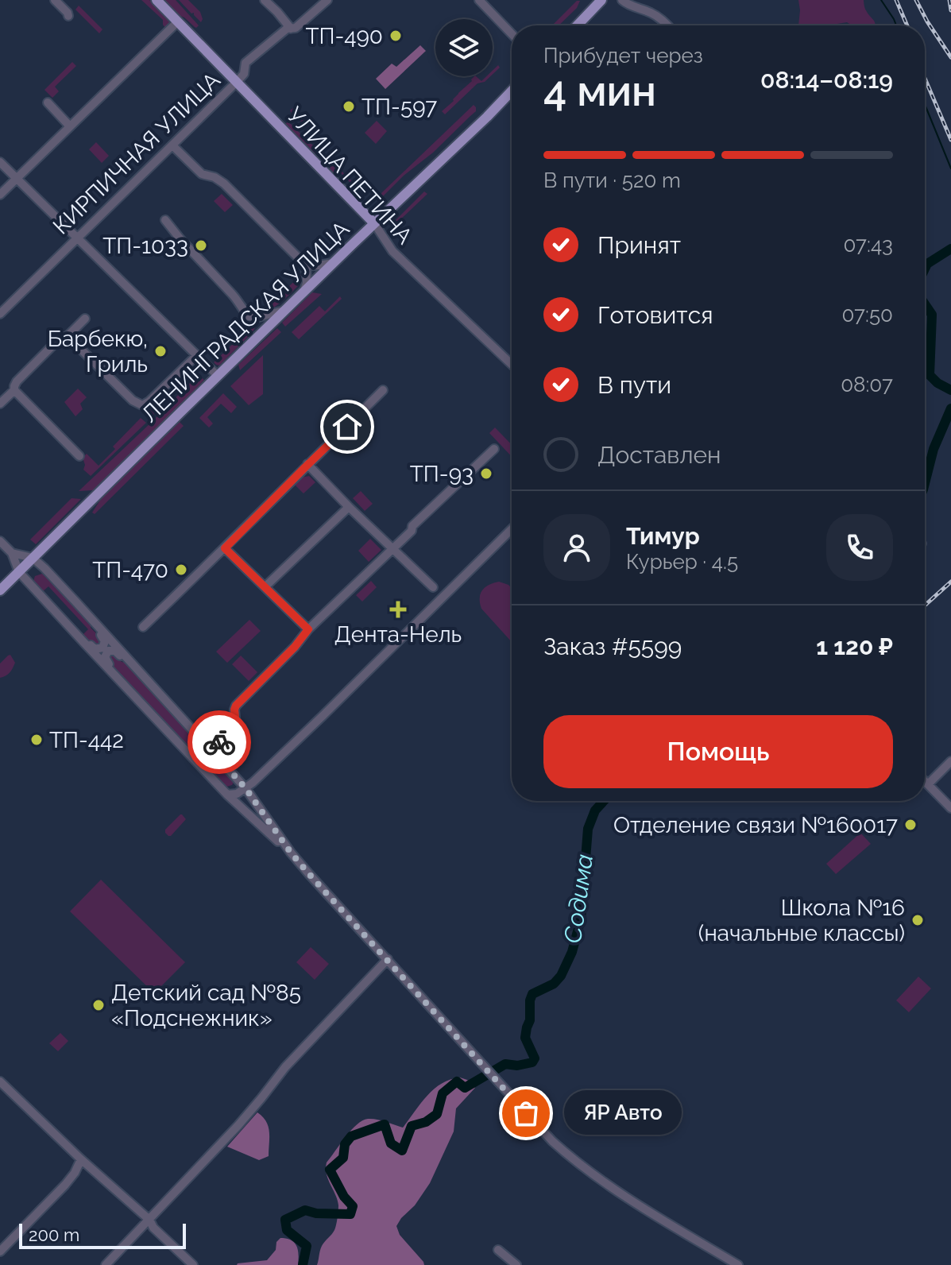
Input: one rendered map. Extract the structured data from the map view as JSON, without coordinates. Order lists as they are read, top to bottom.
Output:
{
  "streets": {
    "main road": ["УЛИЦА ПЕТИНА", "ЛЕНИНГРАДСКАЯ УЛИЦА"],
    "street": ["КИРПИЧНАЯ УЛИЦА"]
  },
  "crossings": [
    ["КИРПИЧНАЯ УЛИЦА", "УЛИЦА ПЕТИНА"],
    ["УЛИЦА ПЕТИНА", "ЛЕНИНГРАДСКАЯ УЛИЦА"]
  ],
  "water": ["Содима"],
  "places": {
    "other": [
      "ТП-490",
      "ТП-597",
      "ТП-1033",
      "Барбекю, Гриль",
      "ТП-93",
      "ТП-470",
      "ТП-442",
      "Отделение связи №160017",
      "Школа №16 (начальные классы)",
      "Детский сад №85 «Подснежник»",
      "ЯР Авто"
    ],
    "health": ["Дента-Нель"]
  },
  "scale_bar": "200 m",
  "page": {
    "heading": ["4 мин", "Прибудет через", "08:14–08:19"],
    "panel": [
      "Тимур",
      "Курьер · 4.5",
      "Заказ #5599",
      "1 120 ₽"
    ],
    "bar": "В пути · 520 m",
    "list": [
      ["Принят", "07:43"],
      ["Готовится", "07:50"],
      ["В пути", "08:07"],
      "Доставлен"
    ],
    "buttons": "Помощь",
    "bubble": "ЯР Авто",
    "scale": "200 m"
  }
}
